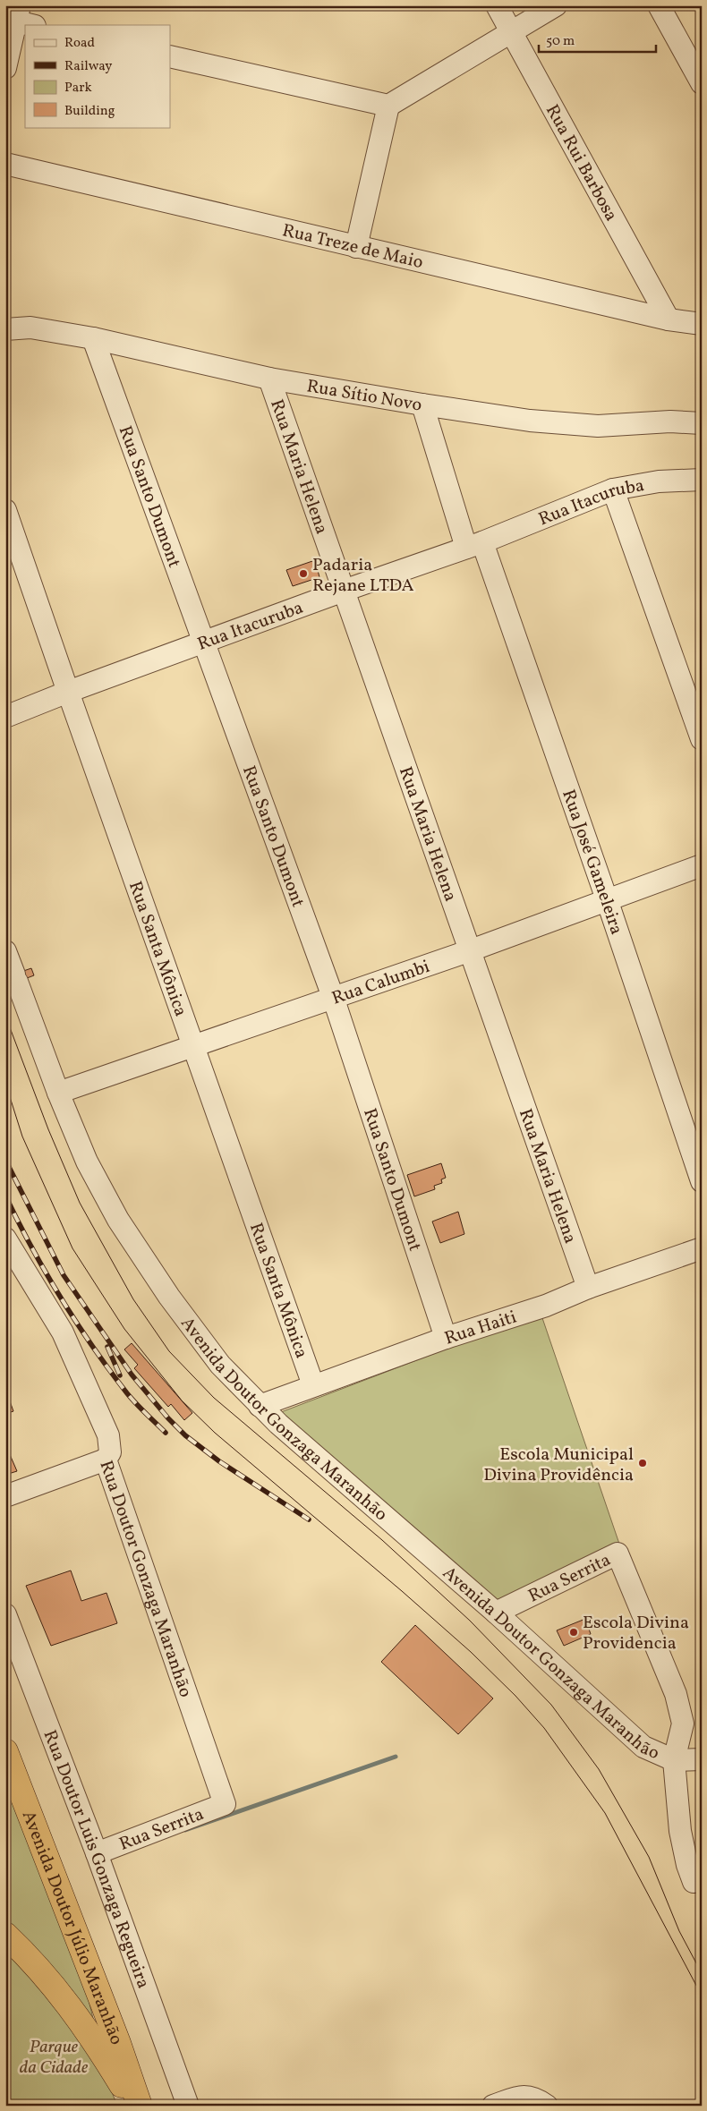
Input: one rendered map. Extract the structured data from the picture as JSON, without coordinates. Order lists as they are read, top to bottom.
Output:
{
  "streets": {
    "highway": ["Avenida Doutor Júlio Maranhão"],
    "street": [
      "Rua Rui Barbosa",
      "Rua Treze de Maio",
      "Rua Sítio Novo",
      "Rua Maria Helena",
      "Rua Santo Dumont",
      "Rua Itacuruba",
      "Rua José Gameleira",
      "Rua Santa Mônica",
      "Rua Calumbi",
      "Rua Haiti",
      "Avenida Doutor Gonzaga Maranhão",
      "Rua Doutor Gonzaga Maranhão",
      "Rua Serrita",
      "Rua Doutor Luis Gonzaga Regueira"
    ]
  },
  "crossings": [
    ["Rua Rui Barbosa", "Rua Treze de Maio"],
    ["Rua Sítio Novo", "Rua Maria Helena"],
    ["Rua Sítio Novo", "Rua Santo Dumont"],
    ["Rua Sítio Novo", "Rua José Gameleira"],
    ["Rua Maria Helena", "Rua Itacuruba"],
    ["Rua Maria Helena", "Rua Calumbi"],
    ["Rua Maria Helena", "Rua Haiti"],
    ["Rua Santo Dumont", "Rua Itacuruba"],
    ["Rua Santo Dumont", "Rua Calumbi"],
    ["Rua Santo Dumont", "Rua Haiti"],
    ["Rua Itacuruba", "Rua José Gameleira"],
    ["Rua Itacuruba", "Rua Santa Mônica"],
    ["Rua José Gameleira", "Rua Calumbi"],
    ["Rua Santa Mônica", "Rua Calumbi"],
    ["Rua Santa Mônica", "Rua Haiti"],
    ["Rua Calumbi", "Avenida Doutor Gonzaga Maranhão"],
    ["Rua Haiti", "Avenida Doutor Gonzaga Maranhão"],
    ["Avenida Doutor Gonzaga Maranhão", "Rua Serrita"],
    ["Rua Doutor Gonzaga Maranhão", "Rua Serrita"],
    ["Rua Serrita", "Rua Doutor Luis Gonzaga Regueira"]
  ],
  "parks": ["Parque da Cidade"],
  "places": ["Padaria Rejane LTDA", "Escola Municipal Divina Providência", "Escola Divina Providencia"],
  "legend": [
    "Road",
    "Railway",
    "Park",
    "Building"
  ],
  "scale_bar": "50 m"
}
